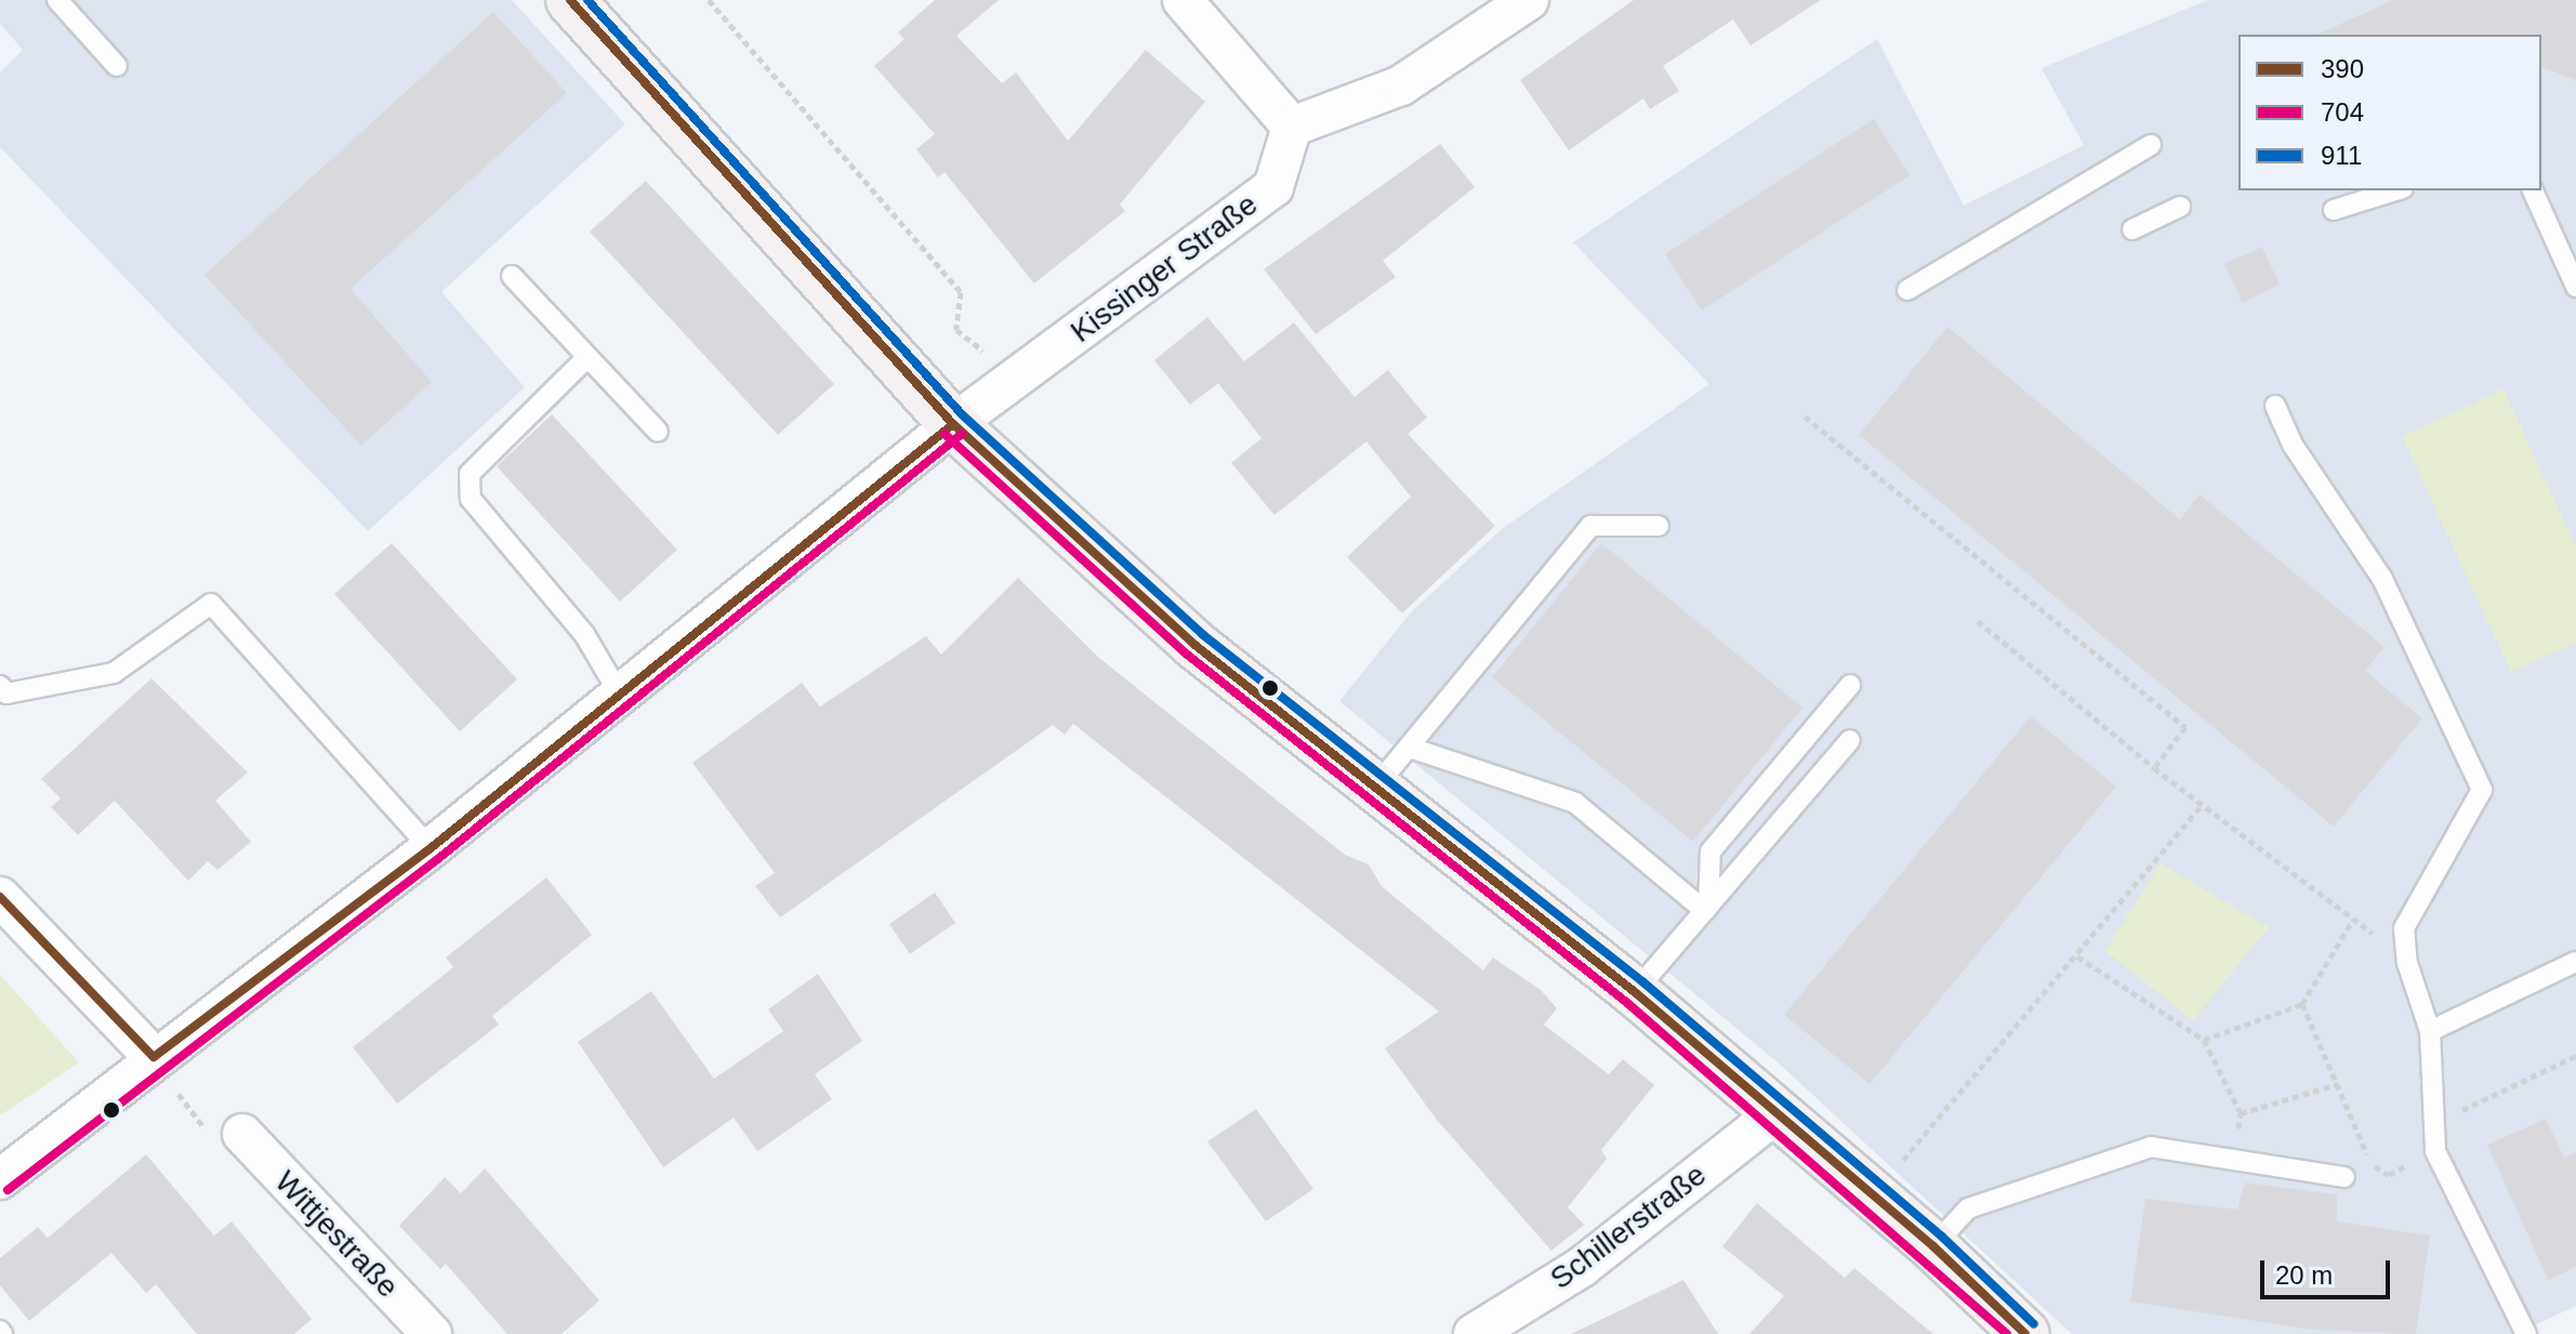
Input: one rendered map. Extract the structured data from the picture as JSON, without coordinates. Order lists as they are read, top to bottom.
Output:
{
  "streets": {
    "street": ["Kissinger Straße", "Schillerstraße", "Wittjestraße"]
  },
  "lines": ["transit line 390", "transit line 911", "transit line 704"],
  "legend": ["390", "704", "911"],
  "scale_bar": "20 m"
}
